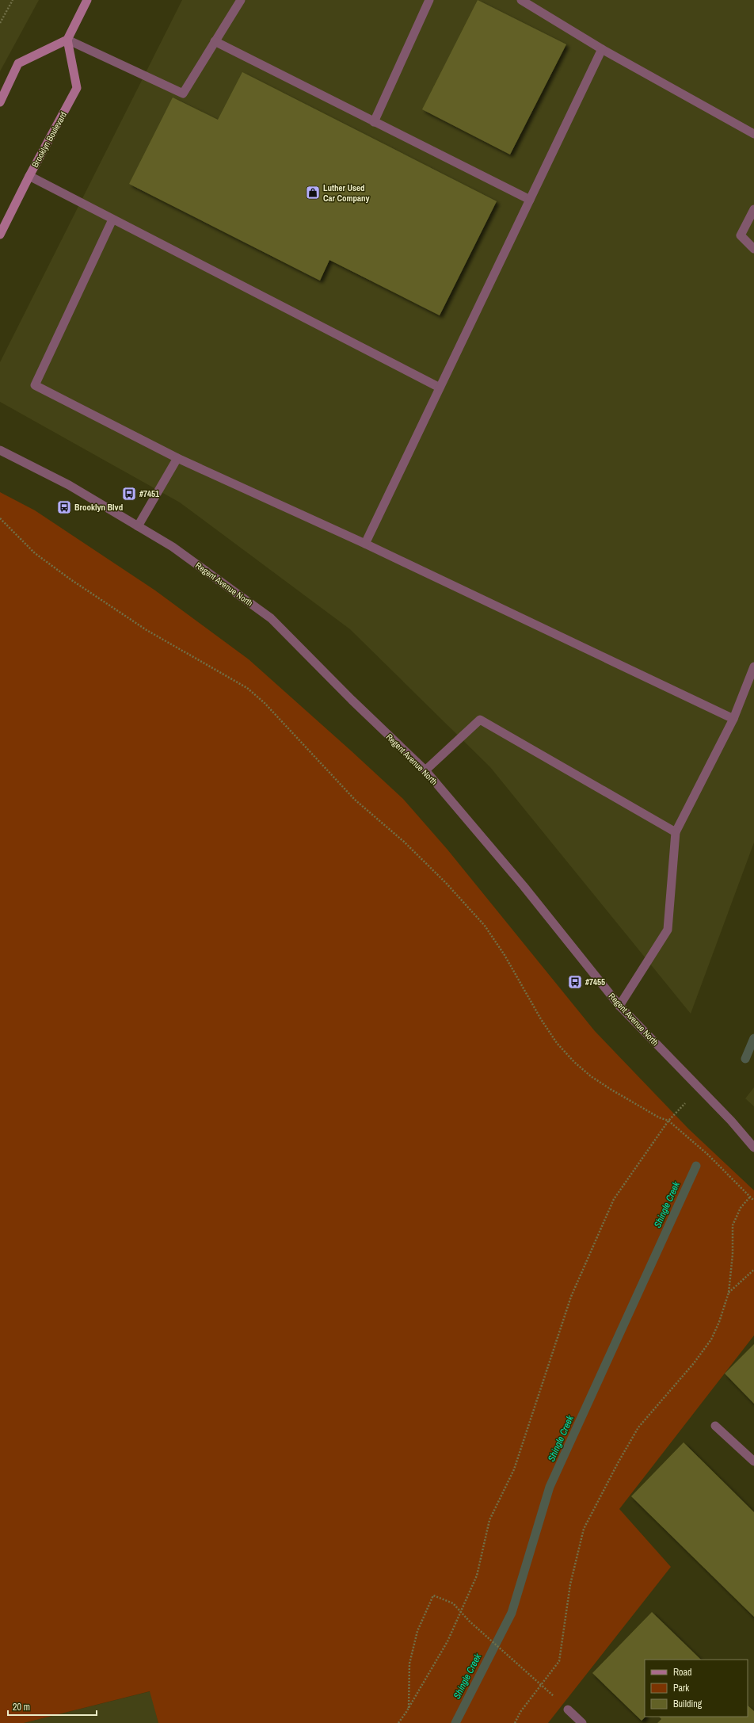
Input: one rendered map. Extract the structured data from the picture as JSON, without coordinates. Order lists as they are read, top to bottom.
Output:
{
  "streets": {
    "main road": ["Brooklyn Boulevard"],
    "street": ["Regent Avenue North"]
  },
  "water": ["Shingle Creek"],
  "places": {
    "shop": ["Luther Used Car Company"],
    "bus stop": ["#7451", "Brooklyn Blvd", "#7455"]
  },
  "legend": ["Road", "Park", "Building"],
  "scale_bar": "20 m"
}
